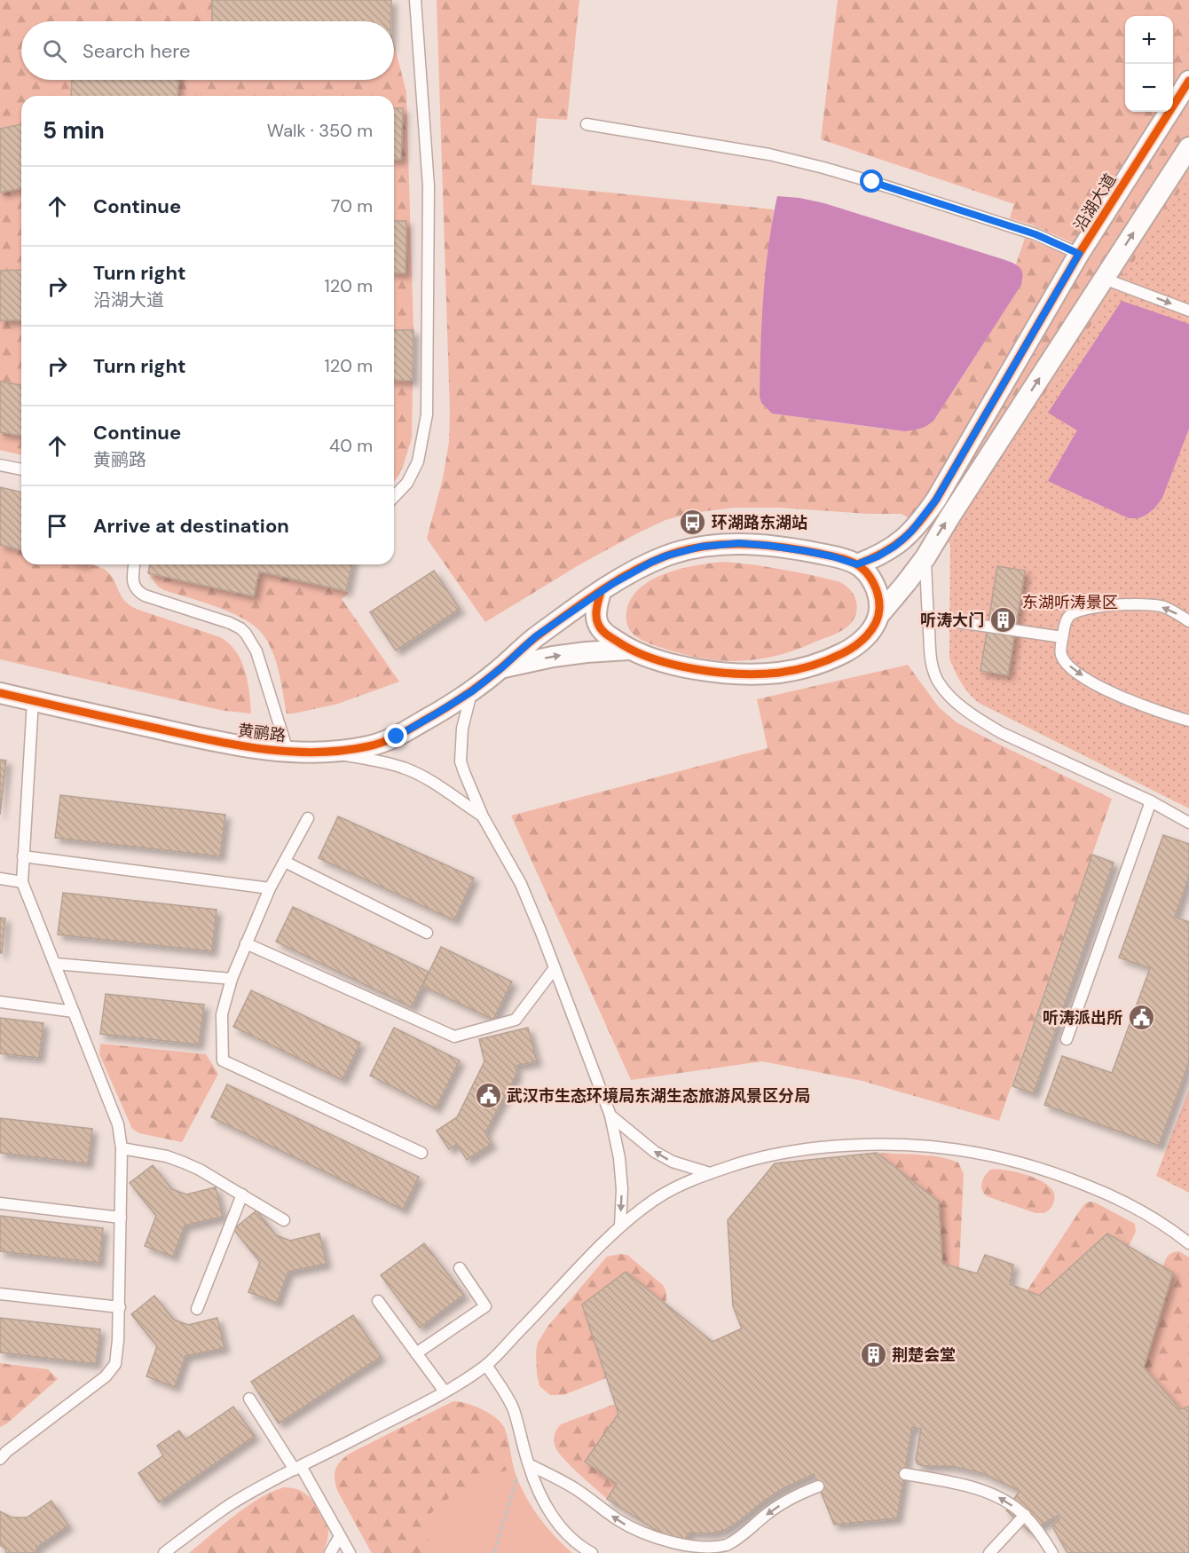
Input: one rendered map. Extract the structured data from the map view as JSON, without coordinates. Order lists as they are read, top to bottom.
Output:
{
  "streets": {
    "street": ["沿湖大道", "黄鹂路"]
  },
  "crossings": [
    ["沿湖大道", "黄鹂路"]
  ],
  "parks": ["东湖听涛景区"],
  "places": {
    "bus stop": ["环湖路东湖站"],
    "building": ["听涛大门", "荆楚会堂"],
    "public building": ["听涛派出所", "武汉市生态环境局东湖生态旅游风景区分局"]
  },
  "page": {
    "map_buttons": ["+", "−"],
    "search": "Search here",
    "heading": ["5 min", "Walk · 350 m"],
    "list": [
      ["Continue", "70 m"],
      ["Turn right", "沿湖大道", "120 m"],
      ["Turn right", "120 m"],
      ["Continue", "黄鹂路", "40 m"],
      "Arrive at destination"
    ]
  }
}
